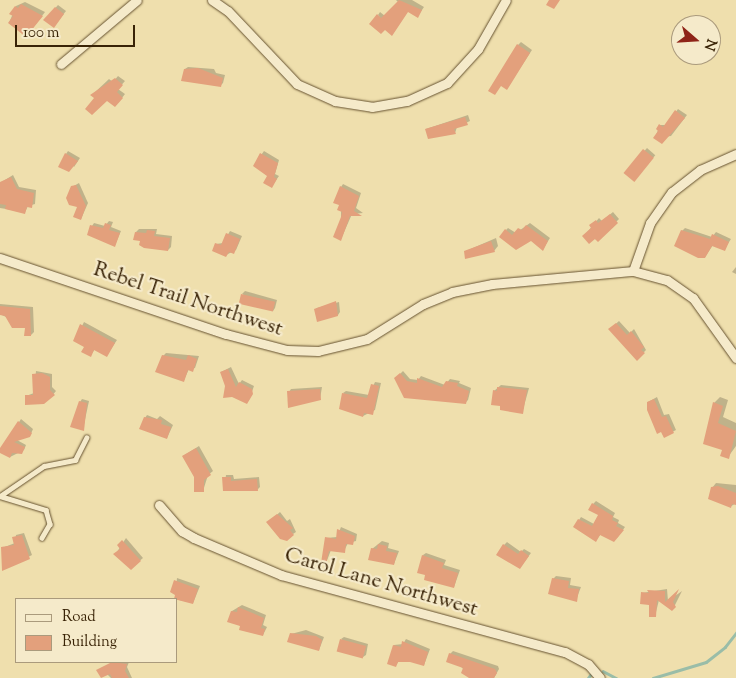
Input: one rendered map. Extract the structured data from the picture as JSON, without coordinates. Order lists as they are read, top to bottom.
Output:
{
  "streets": {
    "street": ["Rebel Trail Northwest", "Carol Lane Northwest"]
  },
  "legend": ["Road", "Building"],
  "scale_bar": "100 m",
  "north": "right"
}
